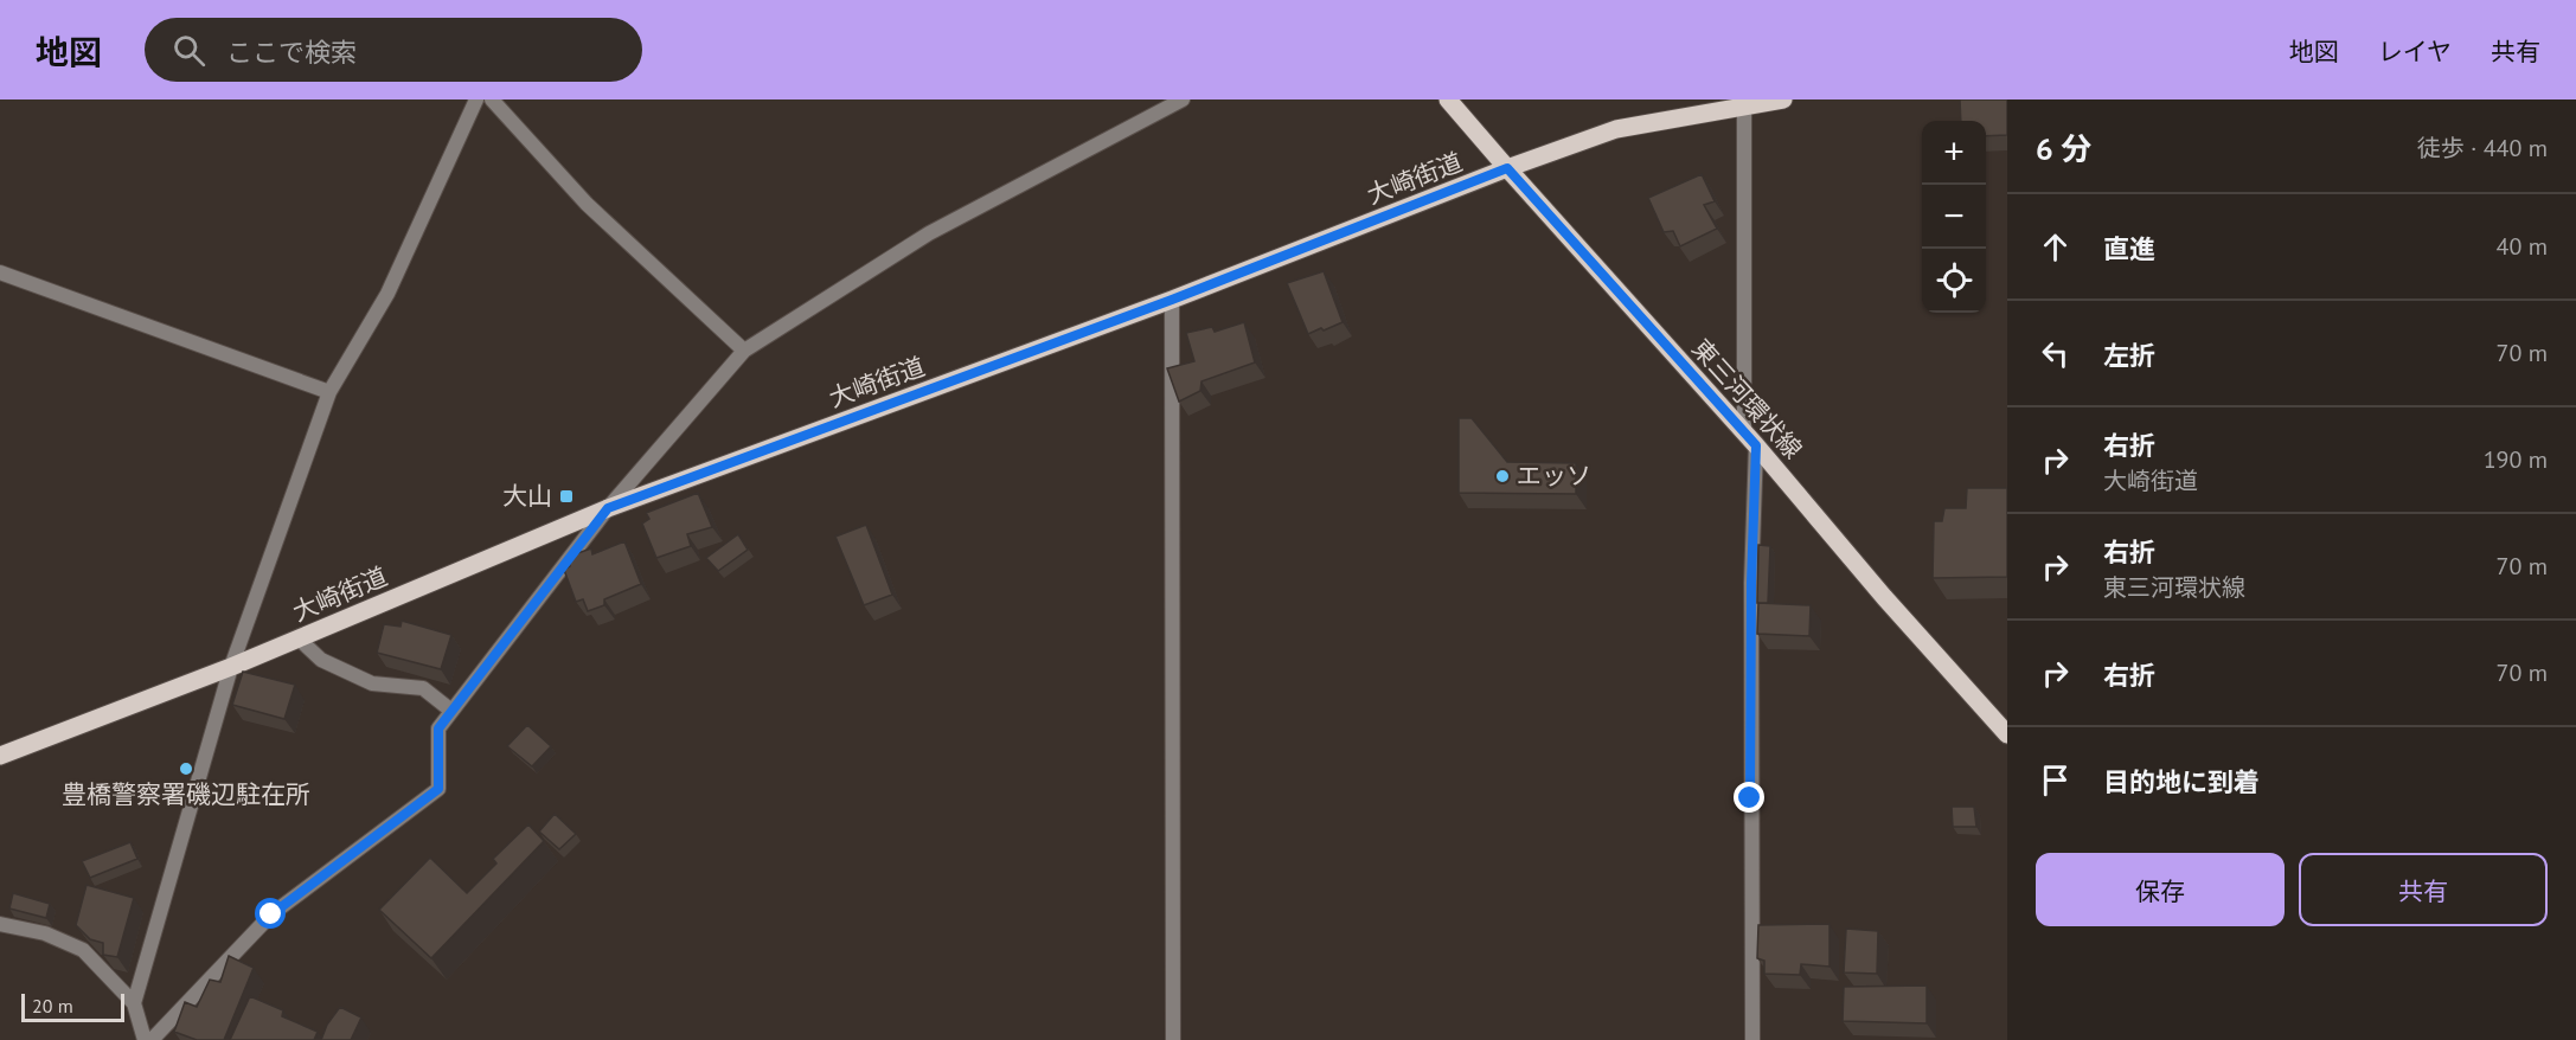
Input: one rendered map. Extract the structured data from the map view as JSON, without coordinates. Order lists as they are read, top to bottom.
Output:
{
  "streets": {
    "main road": ["大崎街道", "東三河環状線"]
  },
  "crossings": [
    ["大崎街道", "東三河環状線"]
  ],
  "places": {
    "other": ["エッソ", "豊橋警察署磯辺駐在所"],
    "transit": ["大山"]
  },
  "scale_bar": "20 m",
  "page": {
    "header": "地図",
    "search": "ここで検索",
    "nav": ["地図", "レイヤ", "共有"],
    "heading": ["6 分", "徒歩 · 440 m"],
    "map_buttons": ["+", "−"],
    "list": [
      ["直進", "40 m"],
      ["左折", "70 m"],
      ["右折", "大崎街道", "190 m"],
      ["右折", "東三河環状線", "70 m"],
      ["右折", "70 m"],
      "目的地に到着"
    ],
    "buttons": ["保存", "共有"],
    "scale": "20 m"
  }
}
